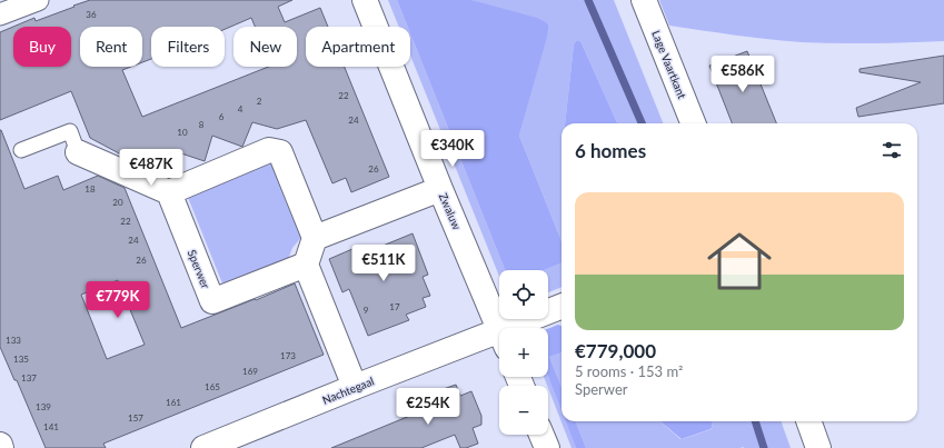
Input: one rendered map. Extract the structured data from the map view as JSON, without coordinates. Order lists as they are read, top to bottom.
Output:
{
  "streets": {
    "street": [
      "Lage Vaartkant",
      "Zwaluw",
      "Sperwer",
      "Nachtegaal"
    ]
  },
  "house_numbers": [
    "36",
    "22",
    "2",
    "4",
    "6",
    "24",
    "8",
    "10",
    "26",
    "18",
    "20",
    "22",
    "24",
    "26",
    "17",
    "9",
    "133",
    "173",
    "135",
    "169",
    "137",
    "165",
    "161",
    "139",
    "157",
    "141"
  ],
  "page": {
    "chip": [
      "Buy",
      "Rent",
      "Filters",
      "New",
      "Apartment"
    ],
    "price": [
      "€586K",
      "€340K",
      "€487K",
      "€511K",
      "€779K",
      "€254K"
    ],
    "heading": "6 homes",
    "list": [
      {
        "name": "€779,000",
        "note": "5 rooms · 153 m² · Sperwer"
      }
    ],
    "map_buttons": ["+", "−"]
  }
}
